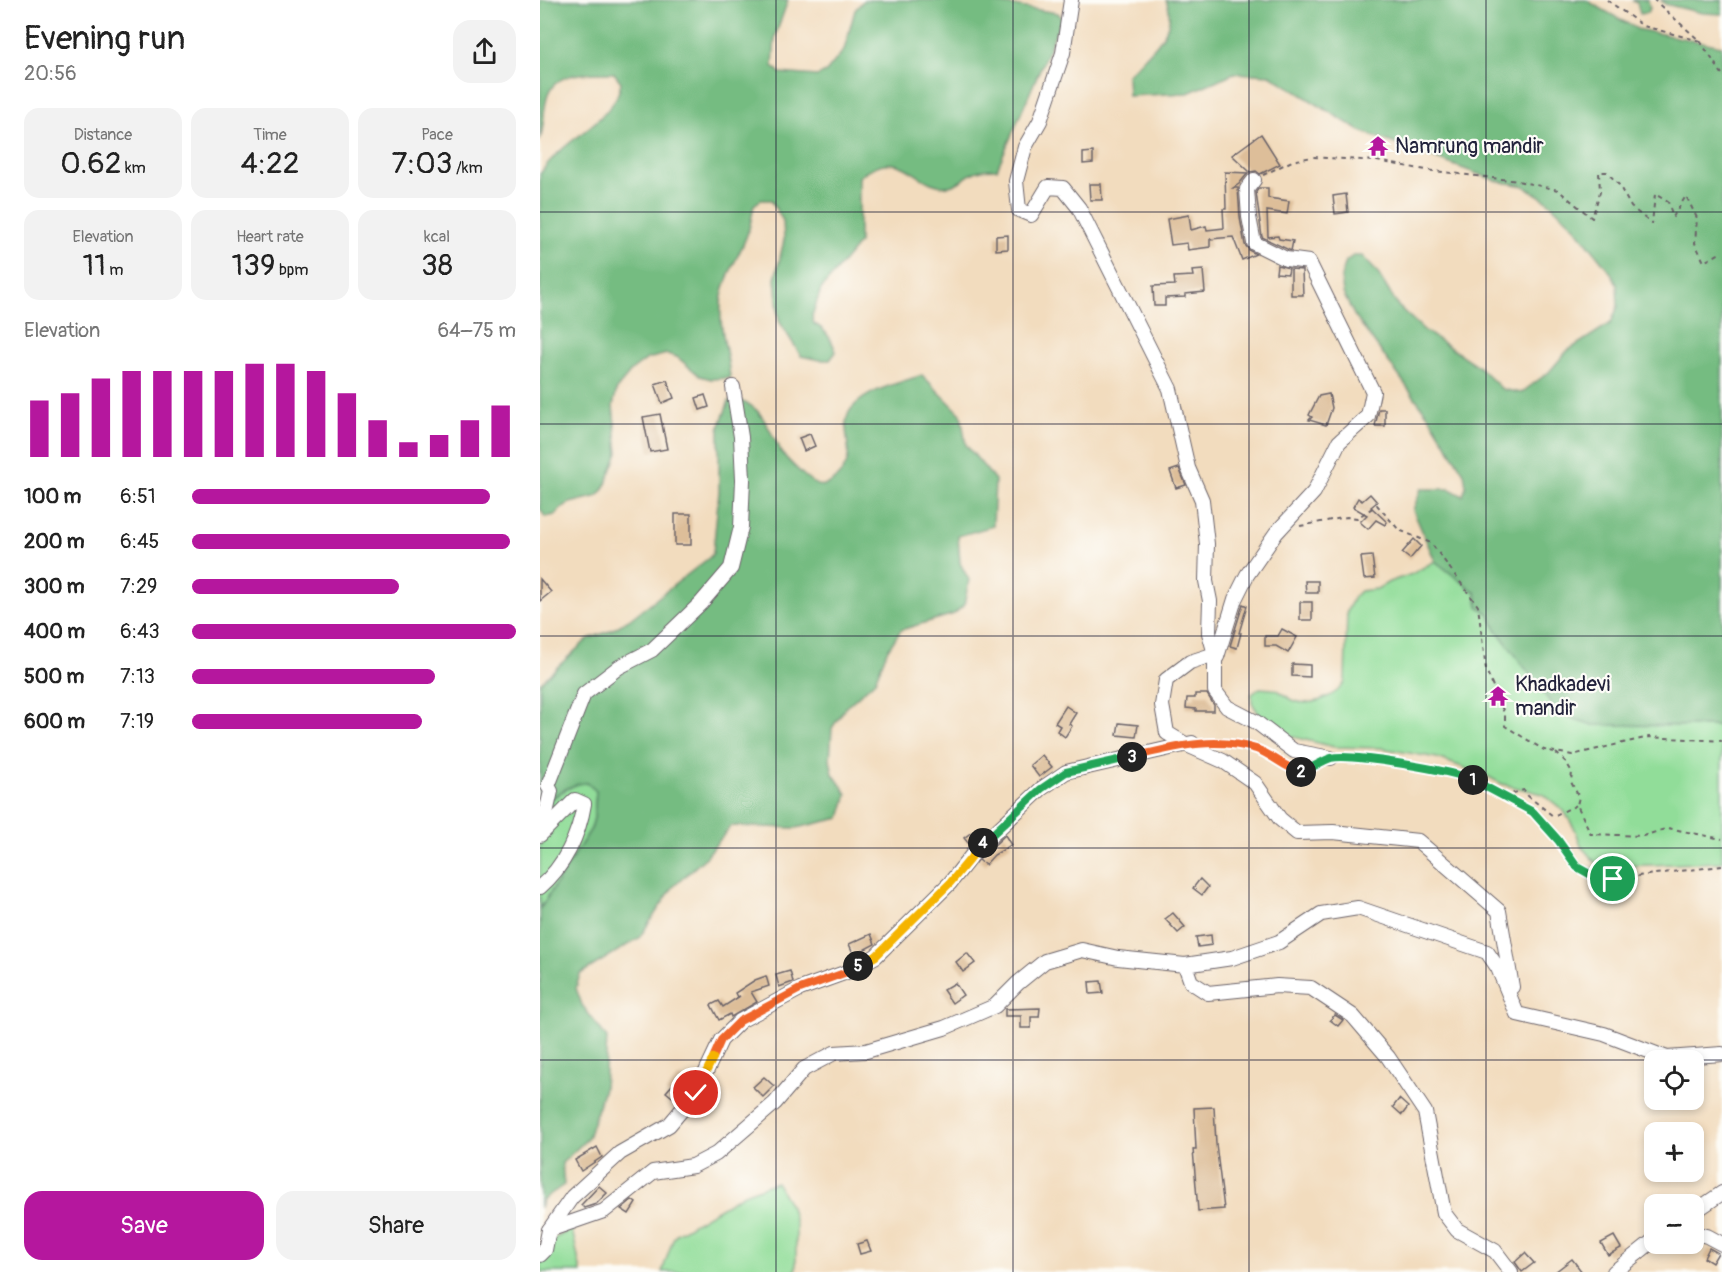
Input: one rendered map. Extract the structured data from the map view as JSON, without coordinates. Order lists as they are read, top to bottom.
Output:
{
  "places": {
    "temple": ["Namrung mandir", "Khadkadevi mandir"]
  },
  "page": {
    "heading": ["Evening run", "20:56"],
    "stats": [
      ["Distance", "0.62 km"],
      ["Time", "4:22"],
      ["Pace", "7:03 /km"],
      ["Elevation", "11 m"],
      ["Heart rate", "139 bpm"],
      ["kcal", "38"]
    ],
    "chart": ["Elevation", "64–75 m"],
    "list": [
      {
        "name": "100 m",
        "note": "6:51"
      },
      {
        "name": "200 m",
        "note": "6:45"
      },
      {
        "name": "300 m",
        "note": "7:29"
      },
      {
        "name": "400 m",
        "note": "6:43"
      },
      {
        "name": "500 m",
        "note": "7:13"
      },
      {
        "name": "600 m",
        "note": "7:19"
      }
    ],
    "pins": [
      "3",
      "2",
      "1",
      "4",
      "5"
    ],
    "map_buttons": ["+", "−"],
    "buttons": ["Save", "Share"]
  }
}
